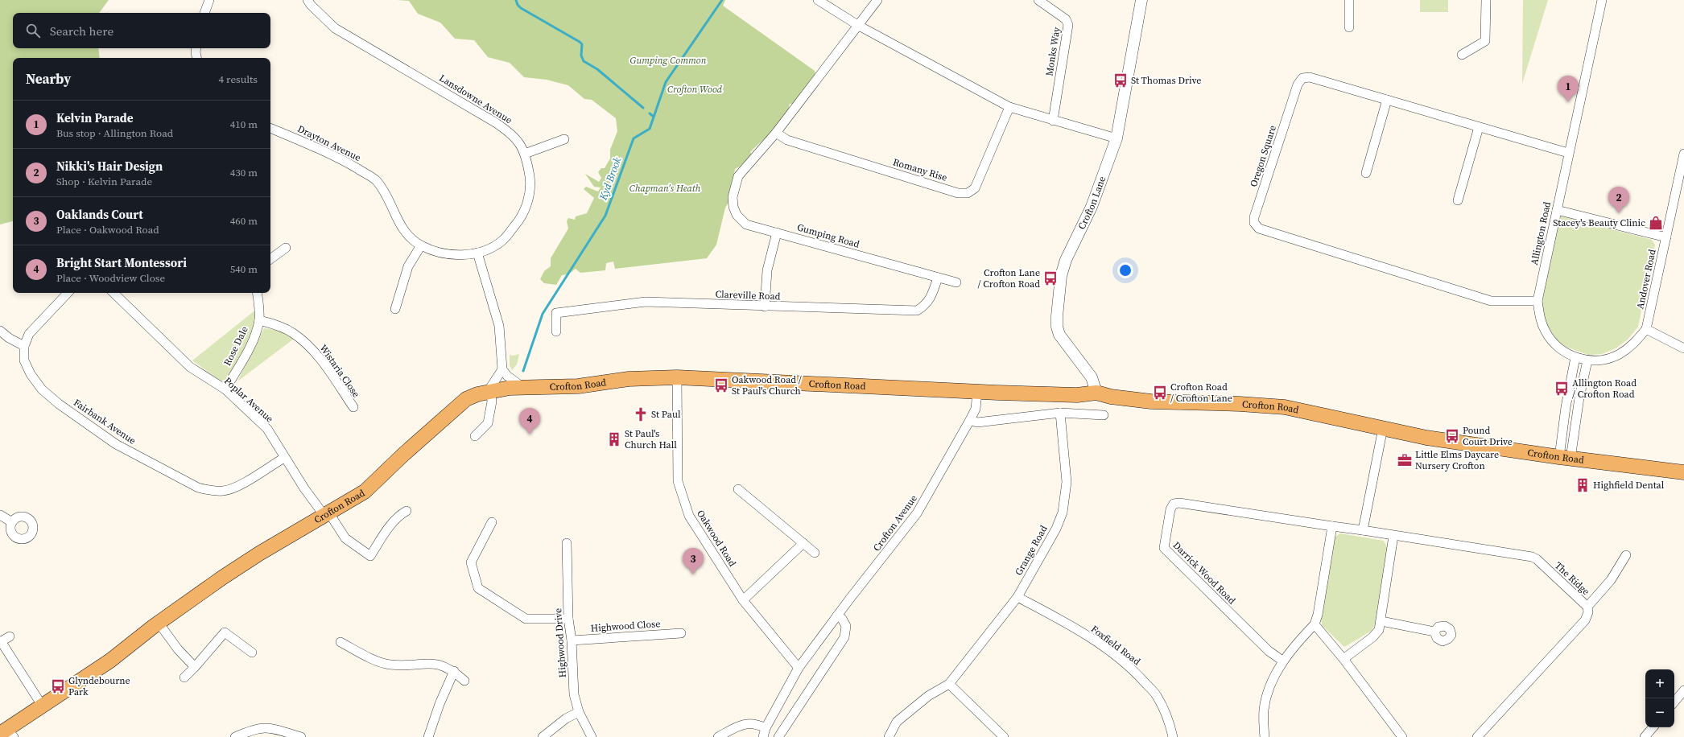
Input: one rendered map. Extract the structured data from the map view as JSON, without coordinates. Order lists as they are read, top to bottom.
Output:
{
  "streets": {
    "main road": ["Crofton Road"],
    "street": [
      "Monks Way",
      "Lansdowne Avenue",
      "Drayton Avenue",
      "Oregon Square",
      "Romany Rise",
      "Crofton Lane",
      "Allington Road",
      "Gumping Road",
      "Andover Road",
      "Clareville Road",
      "Rose Dale",
      "Wistaria Close",
      "Poplar Avenue",
      "Fairbank Avenue",
      "Crofton Avenue",
      "Oakwood Road",
      "Grange Road",
      "Darrick Wood Road",
      "The Ridge",
      "Highwood Close",
      "Highwood Drive",
      "Foxfield Road"
    ]
  },
  "crossings": [
    ["Lansdowne Avenue", "Drayton Avenue"],
    ["Oregon Square", "Allington Road"],
    ["Romany Rise", "Gumping Road"],
    ["Crofton Lane", "Crofton Road"],
    ["Allington Road", "Andover Road"],
    ["Gumping Road", "Clareville Road"],
    ["Rose Dale", "Wistaria Close"],
    ["Rose Dale", "Poplar Avenue"],
    ["Crofton Road", "Poplar Avenue"],
    ["Crofton Road", "Crofton Avenue"],
    ["Crofton Road", "Oakwood Road"],
    ["Poplar Avenue", "Fairbank Avenue"],
    ["Crofton Avenue", "Oakwood Road"],
    ["Grange Road", "Foxfield Road"],
    ["Highwood Close", "Highwood Drive"]
  ],
  "water": ["Kyd Brook"],
  "parks": ["Gumping Common", "Crofton Wood", "Chapman's Heath"],
  "places": {
    "bus stop": [
      "St Thomas Drive",
      "Crofton Lane / Crofton Road",
      "Oakwood Road / St Paul's Church",
      "Allington Road / Crofton Road",
      "Crofton Road / Crofton Lane",
      "Pound Court Drive",
      "Glyndebourne Park"
    ],
    "shop": ["Stacey's Beauty Clinic"],
    "church": ["St Paul"],
    "building": ["St Paul's Church Hall", "Highfield Dental"],
    "office": ["Little Elms Daycare Nursery Crofton"]
  },
  "page": {
    "search": "Search here",
    "heading": ["Nearby", "4 results"],
    "pins": [
      "1",
      "2",
      "4",
      "3"
    ],
    "list": [
      {
        "mark": "1",
        "name": "Kelvin Parade",
        "note": "Bus stop · Allington Road",
        "value": "410 m"
      },
      {
        "mark": "2",
        "name": "Nikki's Hair Design",
        "note": "Shop · Kelvin Parade",
        "value": "430 m"
      },
      {
        "mark": "3",
        "name": "Oaklands Court",
        "note": "Place · Oakwood Road",
        "value": "460 m"
      },
      {
        "mark": "4",
        "name": "Bright Start Montessori",
        "note": "Place · Woodview Close",
        "value": "540 m"
      }
    ],
    "map_buttons": ["+", "−"]
  }
}
